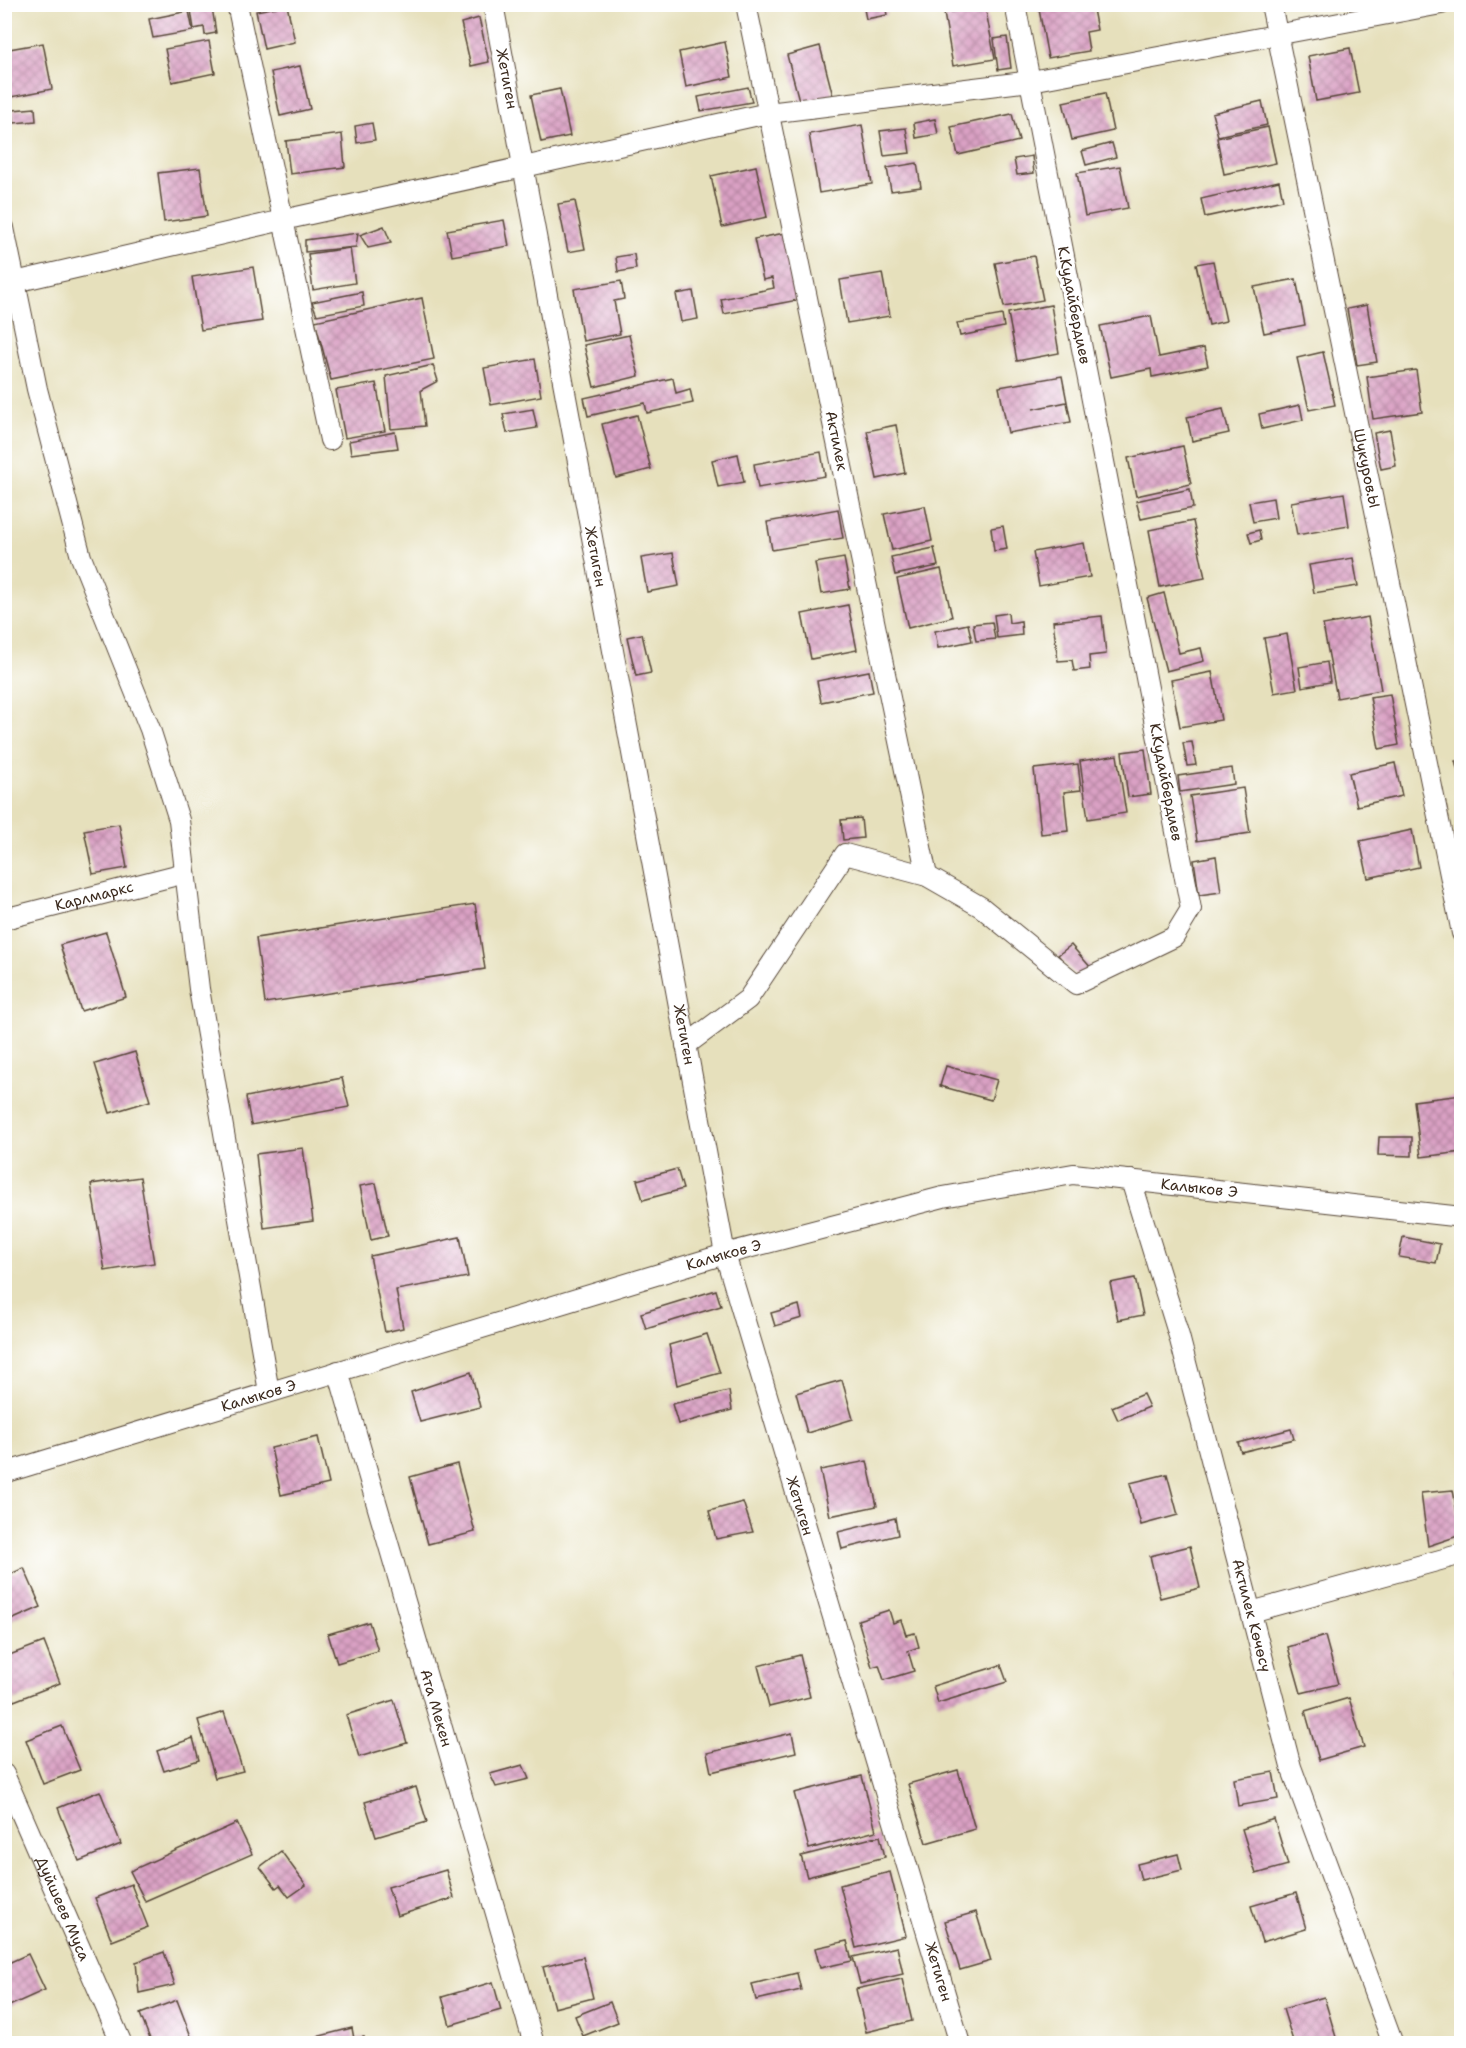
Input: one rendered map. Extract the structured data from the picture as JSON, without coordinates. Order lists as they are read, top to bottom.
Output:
{
  "streets": {
    "street": [
      "Жетиген",
      "К.Кудайбердиев",
      "Актилек",
      "Шукуров.Ы",
      "Карлмаркс",
      "Калыков Э",
      "Актилек Көчөсү",
      "Ата Мекен",
      "Дуйшеев Муса"
    ]
  },
  "crossings": [
    ["Жетиген", "К.Кудайбердиев"],
    ["Жетиген", "Калыков Э"],
    ["К.Кудайбердиев", "Актилек"],
    ["Калыков Э", "Актилек Көчөсү"],
    ["Калыков Э", "Ата Мекен"]
  ]
}
